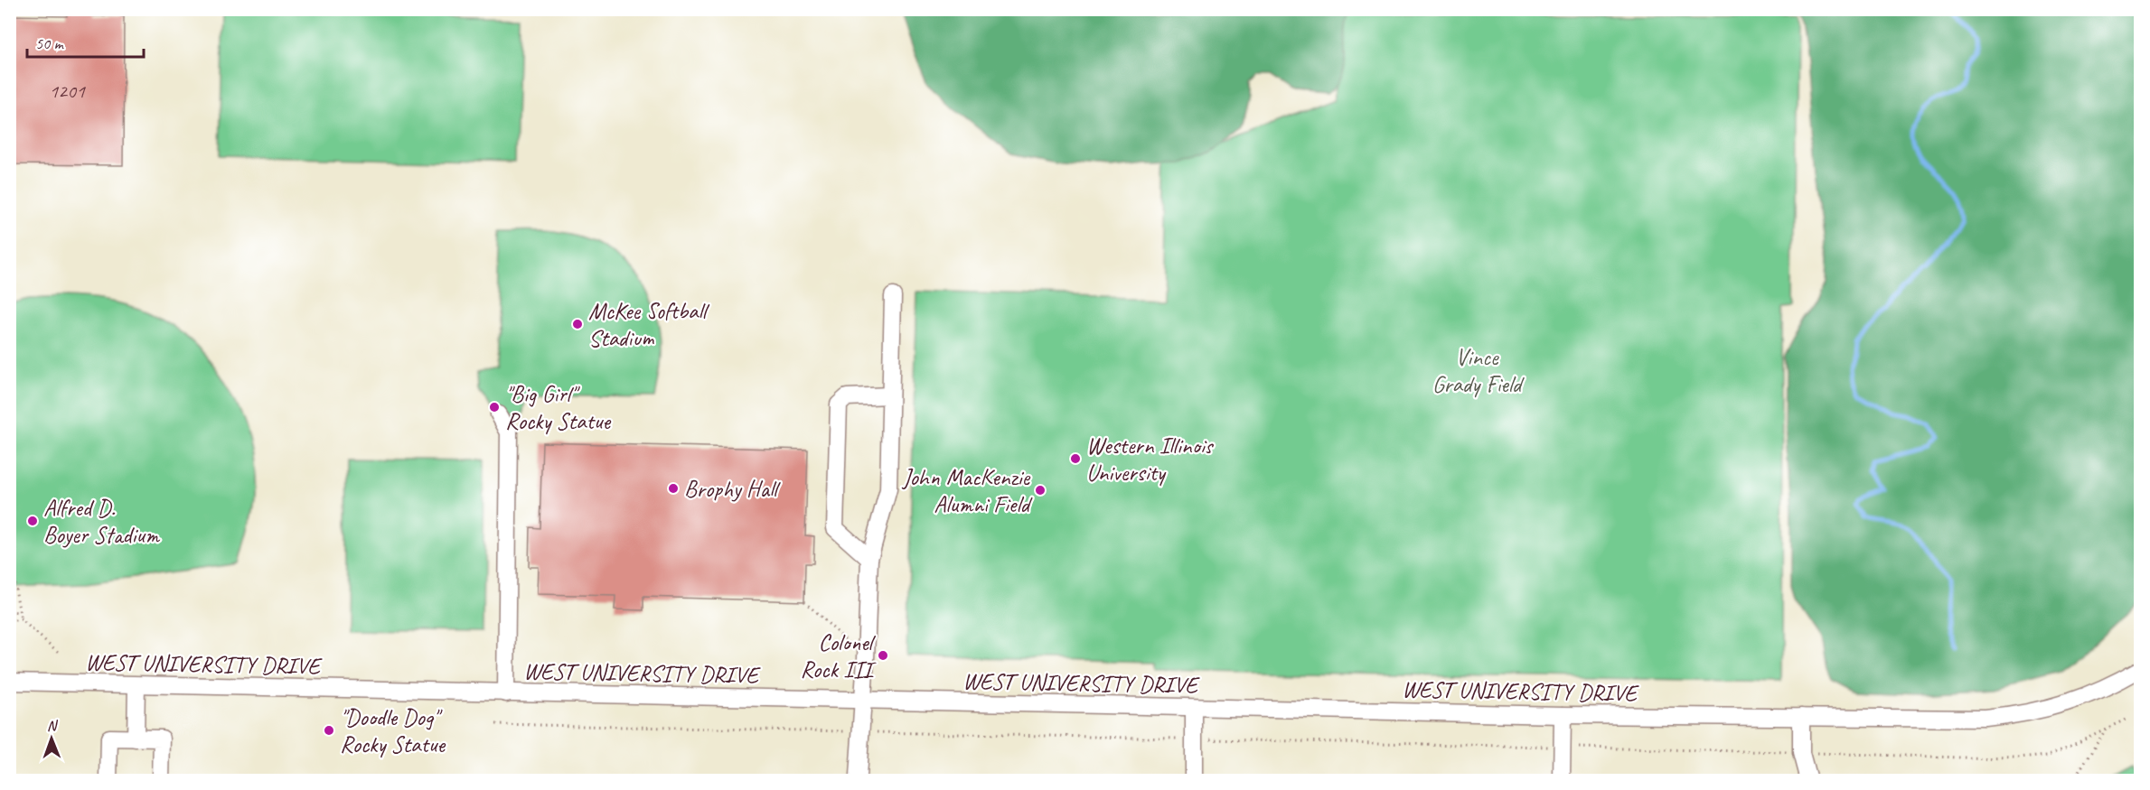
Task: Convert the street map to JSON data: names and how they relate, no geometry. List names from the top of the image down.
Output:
{
  "streets": {
    "street": ["WEST UNIVERSITY DRIVE"]
  },
  "parks": ["Vince Grady Field"],
  "places": [
    "McKee Softball Stadium",
    "\"Big Girl\" Rocky Statue",
    "Western Illinois University",
    "Brophy Hall",
    "John MacKenzie Alumni Field",
    "Alfred D. Boyer Stadium",
    "Colonel Rock III",
    "\"Doodle Dog\" Rocky Statue"
  ],
  "house_numbers": ["1201"],
  "scale_bar": "50 m",
  "north": "top"
}
